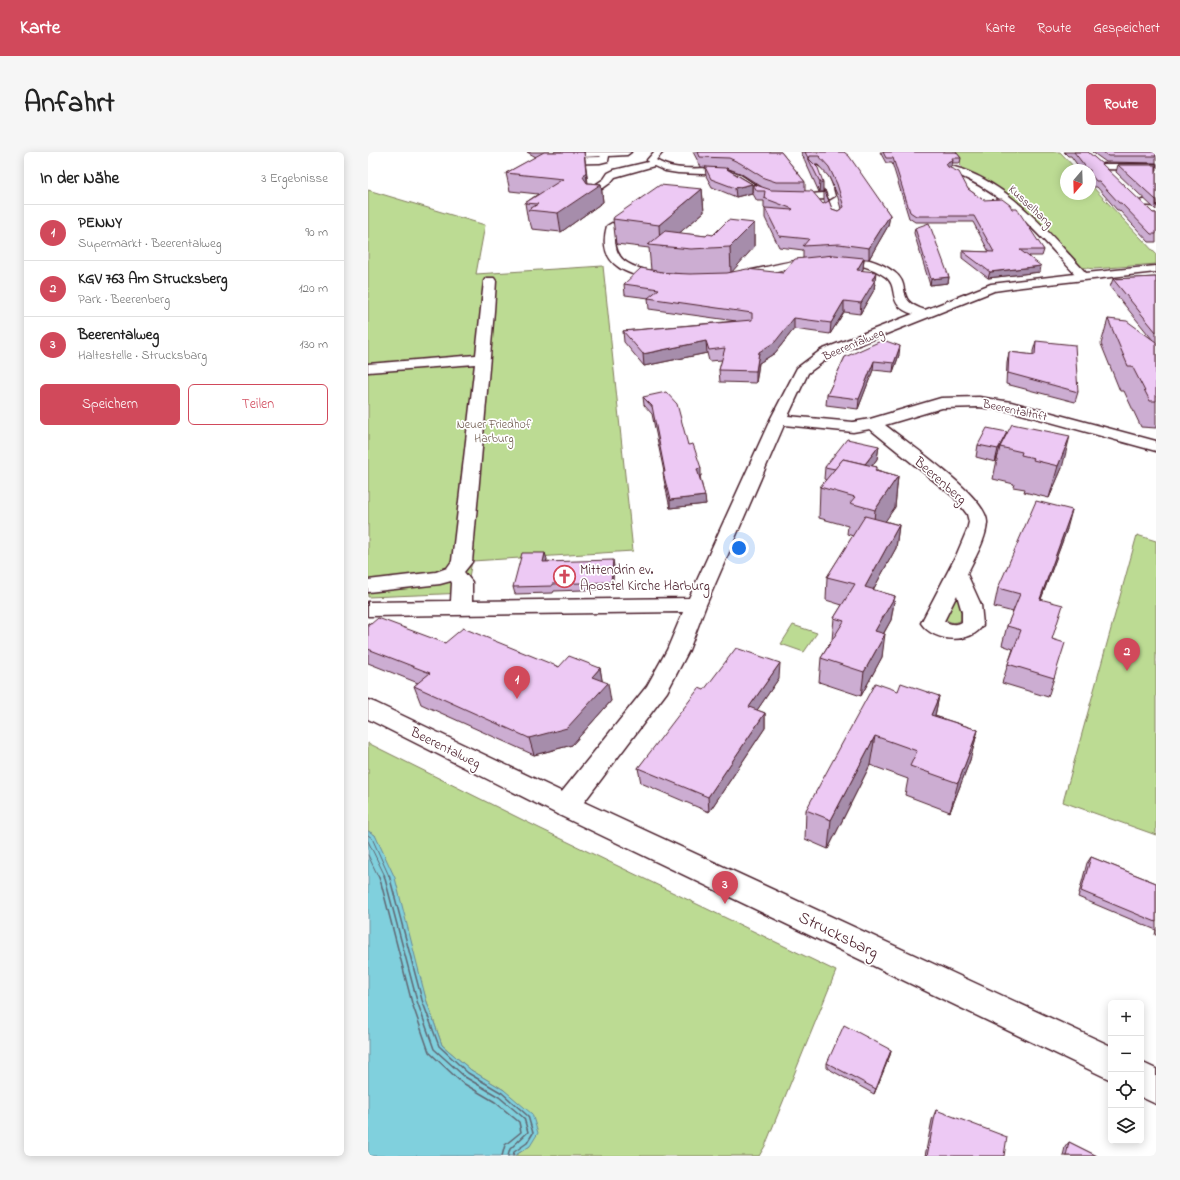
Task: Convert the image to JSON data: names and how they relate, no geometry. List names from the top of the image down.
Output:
{
  "streets": {
    "street": [
      "Kusselhang",
      "Beerentalweg",
      "Beerentaltrift",
      "Beerenberg",
      "Strucksbarg"
    ]
  },
  "crossings": [
    ["Kusselhang", "Beerentalweg"],
    ["Beerentalweg", "Beerentaltrift"],
    ["Beerentalweg", "Strucksbarg"],
    ["Beerentaltrift", "Beerenberg"]
  ],
  "parks": ["Neuer Friedhof Harburg"],
  "places": {
    "church": ["Mittendrin ev. Apostel Kirche Harburg"]
  },
  "north": "bottom",
  "page": {
    "header": "Karte",
    "nav": ["Karte", "Route", "Gespeichert"],
    "title": "Anfahrt",
    "buttons": [
      "Route",
      ["Speichern", "Teilen"]
    ],
    "heading": ["In der Nähe", "3 Ergebnisse"],
    "list": [
      {
        "mark": "1",
        "name": "PENNY",
        "note": "Supermarkt · Beerentalweg",
        "value": "90 m"
      },
      {
        "mark": "2",
        "name": "KGV 763 Am Strucksberg",
        "note": "Park · Beerenberg",
        "value": "120 m"
      },
      {
        "mark": "3",
        "name": "Beerentalweg",
        "note": "Haltestelle · Strucksbarg",
        "value": "130 m"
      }
    ],
    "pins": ["2", "1", "3"],
    "map_buttons": ["+", "−"]
  }
}
